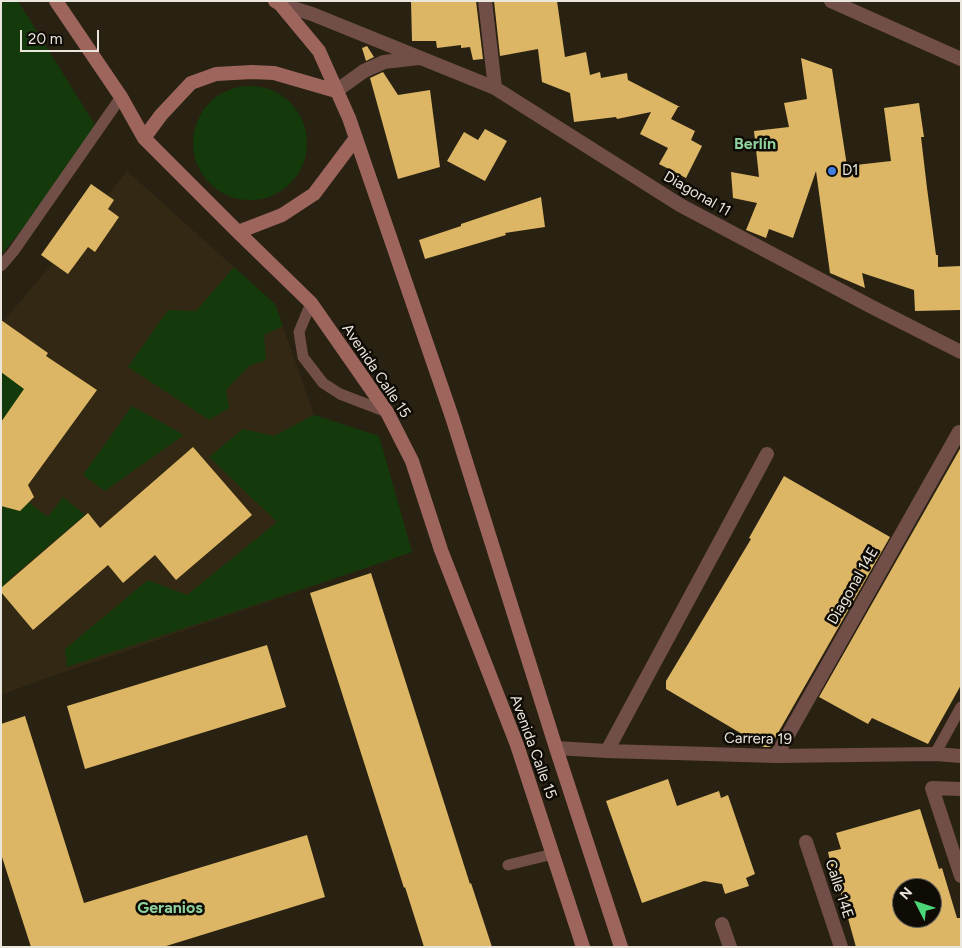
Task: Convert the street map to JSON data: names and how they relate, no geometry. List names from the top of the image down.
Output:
{
  "streets": {
    "main road": ["Avenida Calle 15"],
    "street": [
      "Diagonal 11",
      "Diagonal 14E",
      "Carrera 19",
      "Calle 14E"
    ]
  },
  "crossings": [
    ["Diagonal 11", "Avenida Calle 15"],
    ["Avenida Calle 15", "Carrera 19"],
    ["Diagonal 14E", "Carrera 19"]
  ],
  "districts": ["Berlín", "Geranios"],
  "places": ["D1"],
  "scale_bar": "20 m",
  "north": "top left"
}
